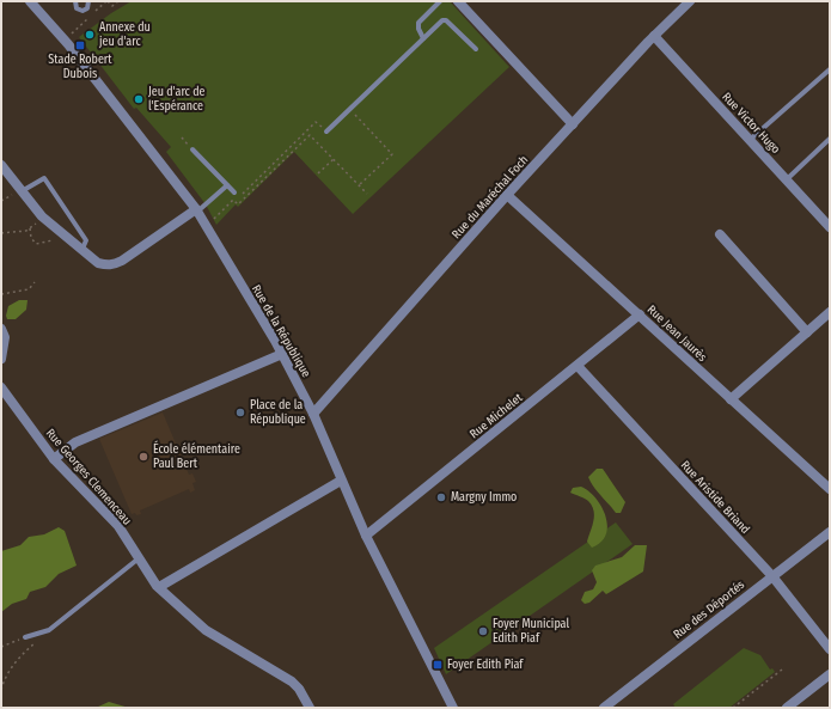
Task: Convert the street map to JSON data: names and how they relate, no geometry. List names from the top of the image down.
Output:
{
  "streets": {
    "street": [
      "Rue Victor Hugo",
      "Rue du Maréchal Foch",
      "Rue de la République",
      "Rue Jean Jaurès",
      "Rue Michelet",
      "Rue Georges Clemenceau",
      "Rue Aristide Briand",
      "Rue des Déportés"
    ]
  },
  "crossings": [
    ["Rue Victor Hugo", "Rue du Maréchal Foch"],
    ["Rue du Maréchal Foch", "Rue de la République"],
    ["Rue du Maréchal Foch", "Rue Jean Jaurès"],
    ["Rue de la République", "Rue Michelet"],
    ["Rue Jean Jaurès", "Rue Michelet"],
    ["Rue Michelet", "Rue Aristide Briand"],
    ["Rue Aristide Briand", "Rue des Déportés"]
  ],
  "places": {
    "other": [
      "Annexe du jeu d'arc",
      "Jeu d'arc de l'Espérance",
      "Place de la République",
      "École élémentaire Paul Bert",
      "Margny Immo",
      "Foyer Municipal Edith Piaf"
    ],
    "transit": ["Stade Robert Dubois", "Foyer Edith Piaf"]
  }
}
